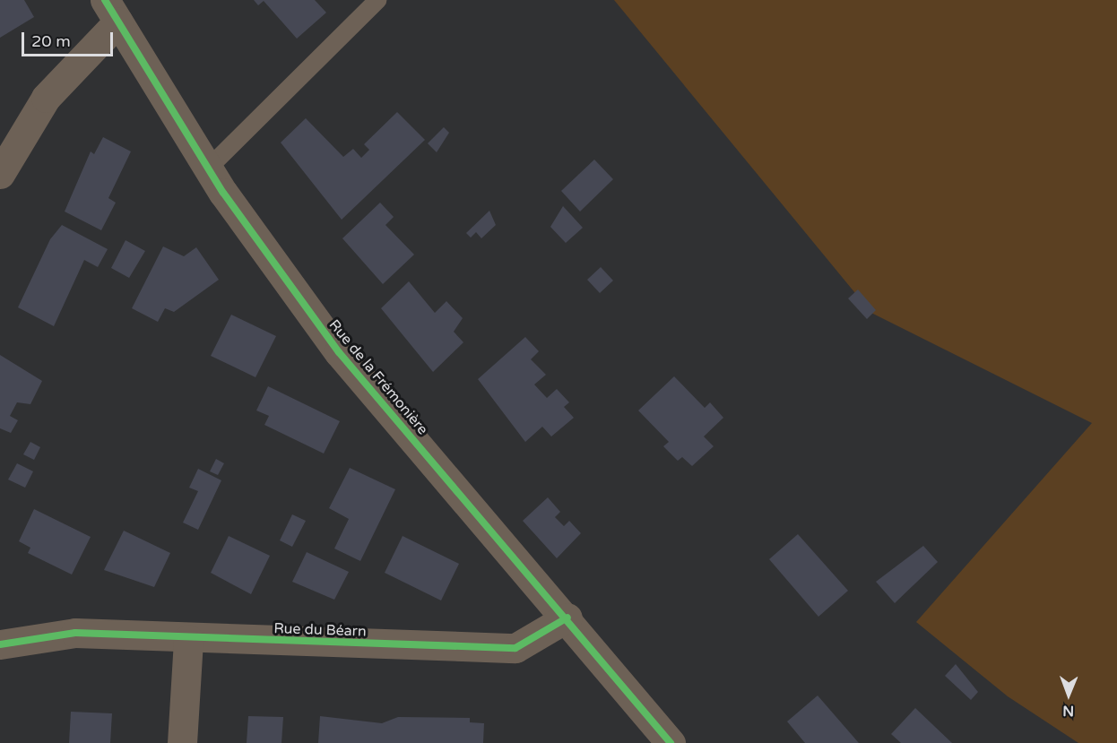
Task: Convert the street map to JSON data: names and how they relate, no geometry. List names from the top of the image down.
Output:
{
  "streets": {
    "street": ["Rue de la Frémonière", "Rue du Béarn"]
  },
  "crossings": [
    ["Rue de la Frémonière", "Rue du Béarn"]
  ],
  "scale_bar": "20 m",
  "north": "bottom"
}
